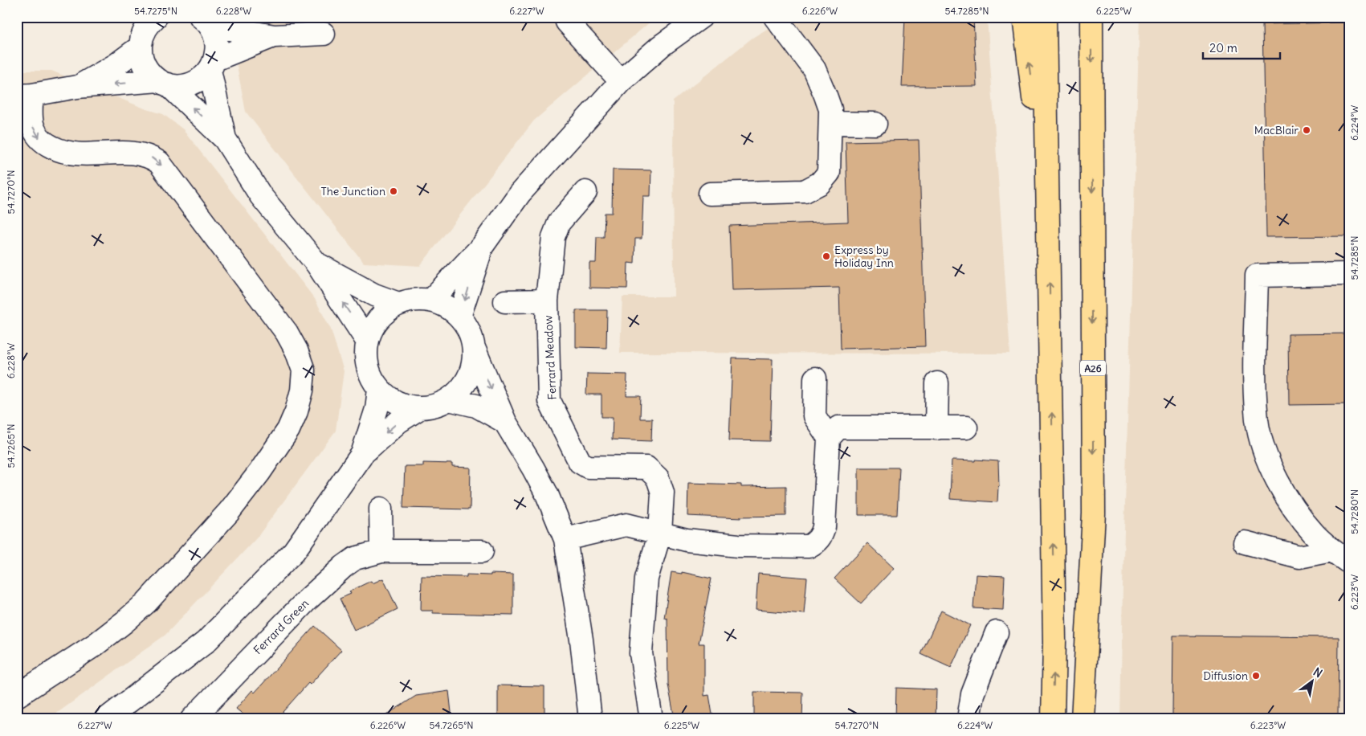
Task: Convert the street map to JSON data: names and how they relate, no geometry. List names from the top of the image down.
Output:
{
  "streets": {
    "highway": ["A26"],
    "street": ["Ferrard Meadow", "Ferrard Green"]
  },
  "places": [
    "MacBlair",
    "The Junction",
    "Express by Holiday Inn",
    "Diffusion"
  ],
  "scale_bar": "20 m",
  "north": "top right",
  "coordinates": [
    "54.7275°N",
    "6.228°W",
    "6.227°W",
    "6.226°W",
    "54.7285°N",
    "6.225°W",
    "6.224°W",
    "54.7270°N",
    "54.7265°N",
    "54.7280°N",
    "6.223°W"
  ]
}
